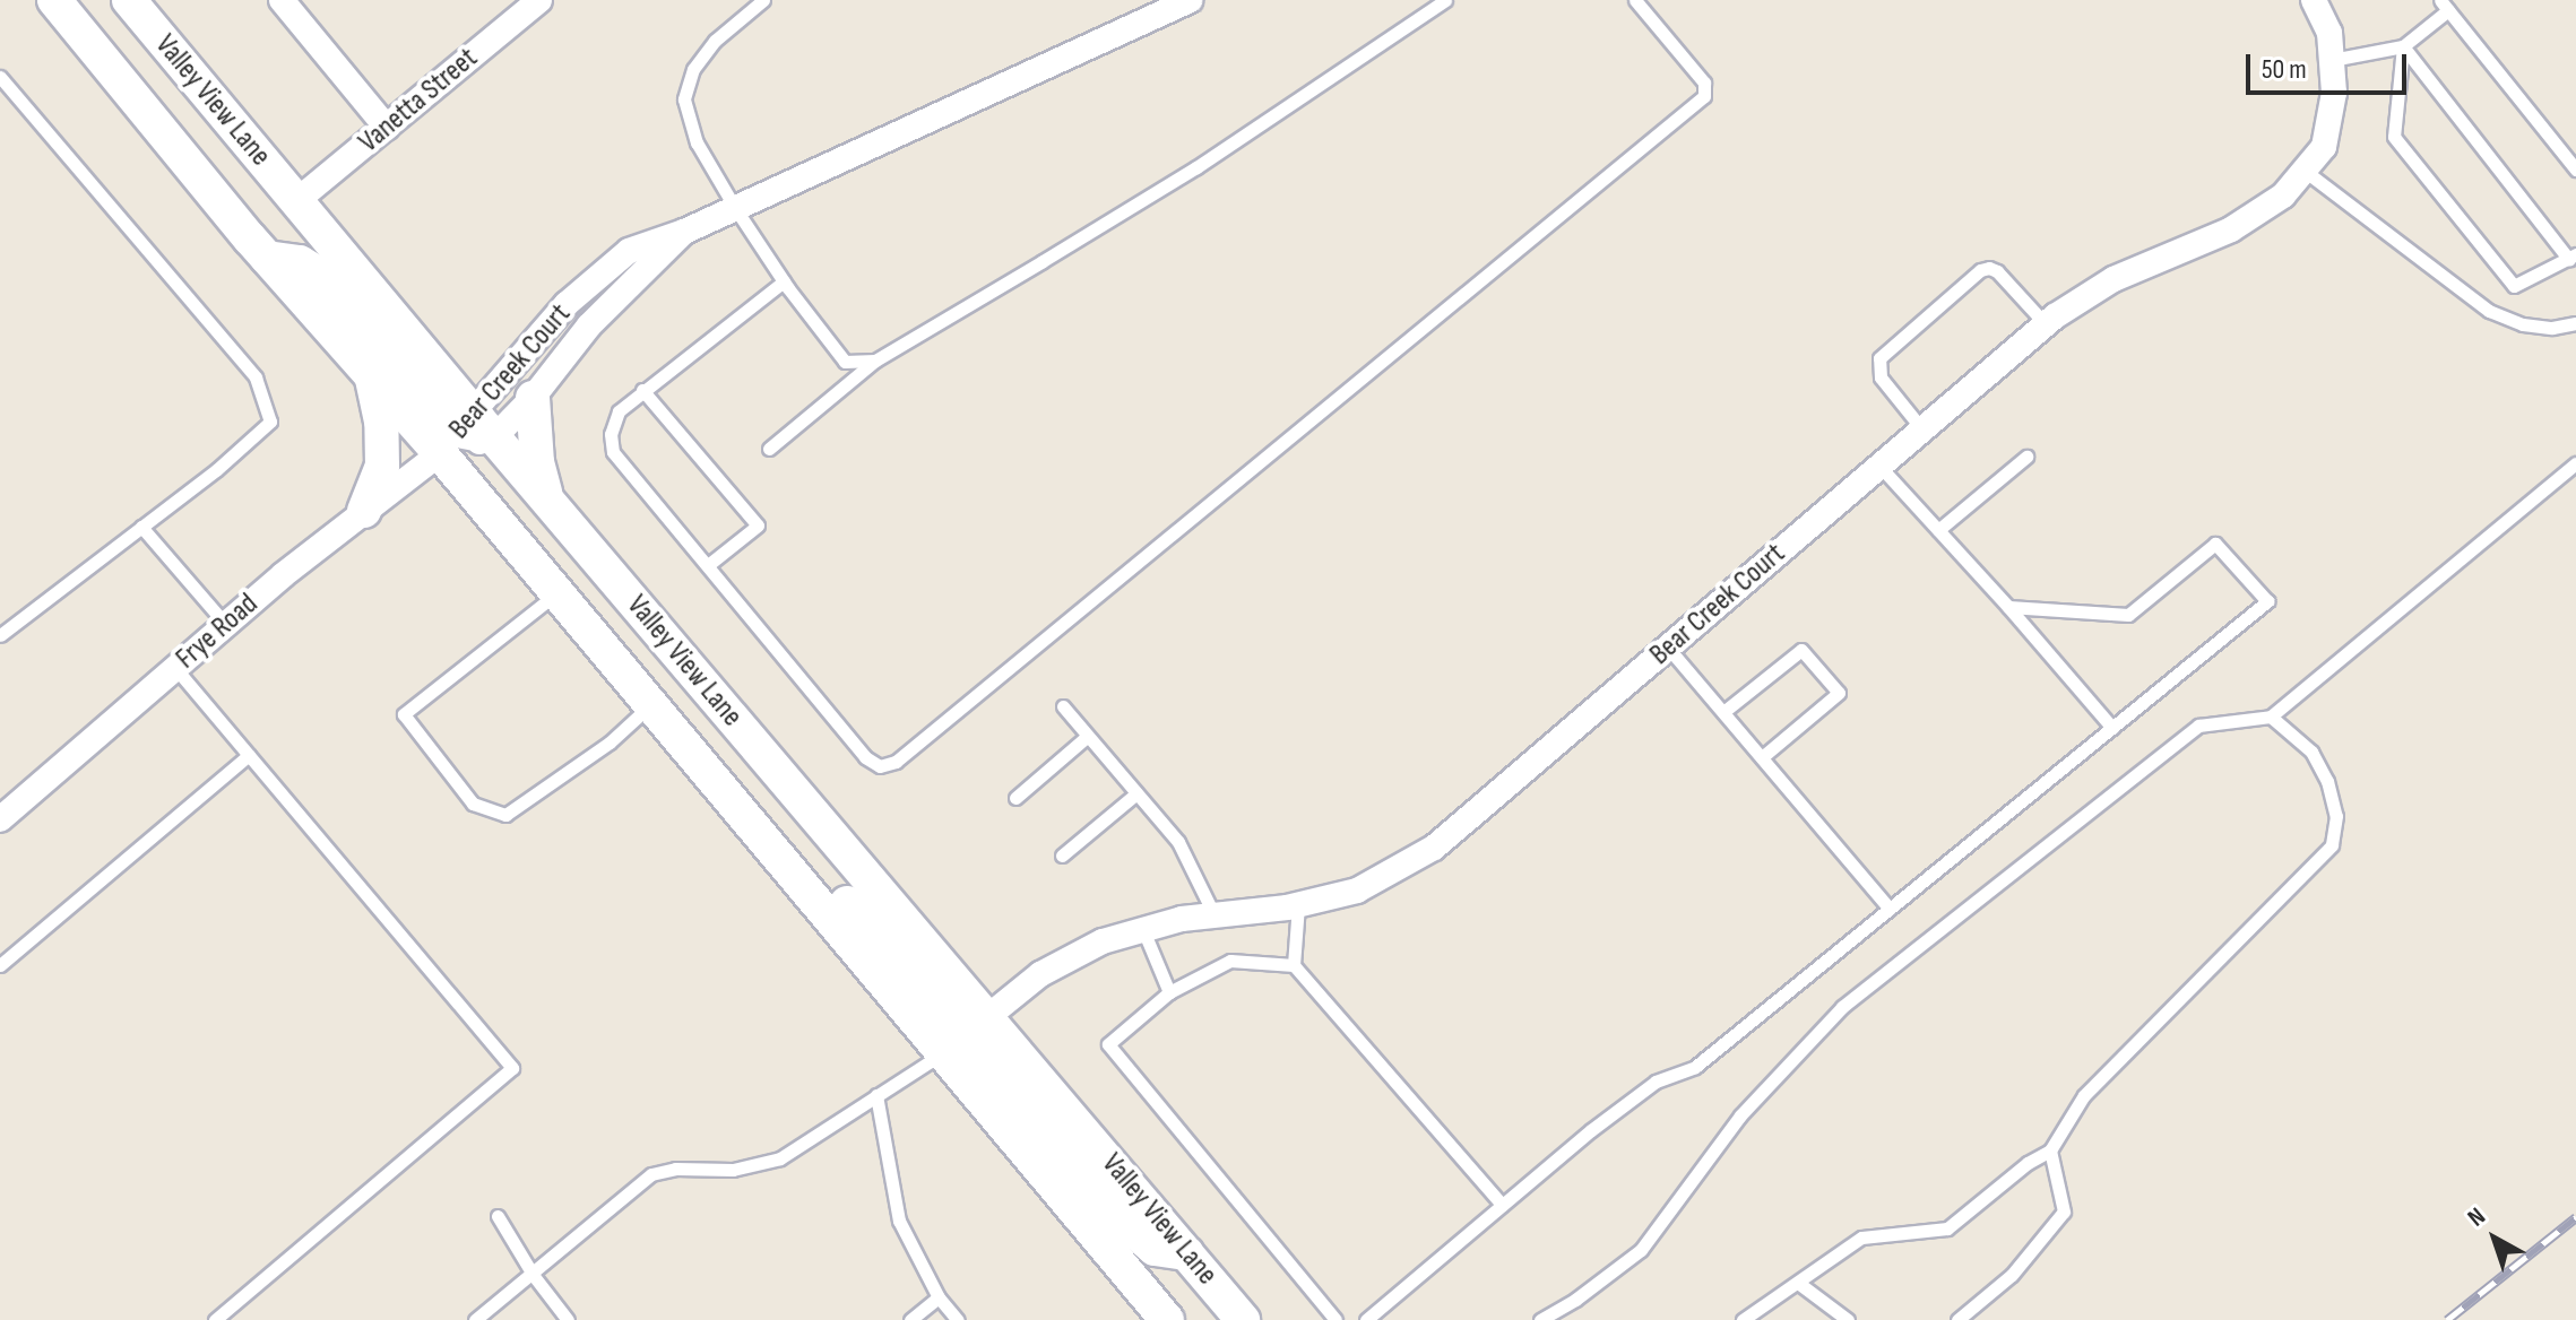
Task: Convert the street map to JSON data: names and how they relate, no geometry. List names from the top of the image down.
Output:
{
  "streets": {
    "main road": ["Valley View Lane"],
    "street": ["Vanetta Street", "Bear Creek Court", "Frye Road"]
  },
  "crossings": [
    ["Valley View Lane", "Vanetta Street"],
    ["Valley View Lane", "Bear Creek Court"],
    ["Valley View Lane", "Frye Road"],
    ["Bear Creek Court", "Frye Road"]
  ],
  "scale_bar": "50 m",
  "north": "top left"
}
